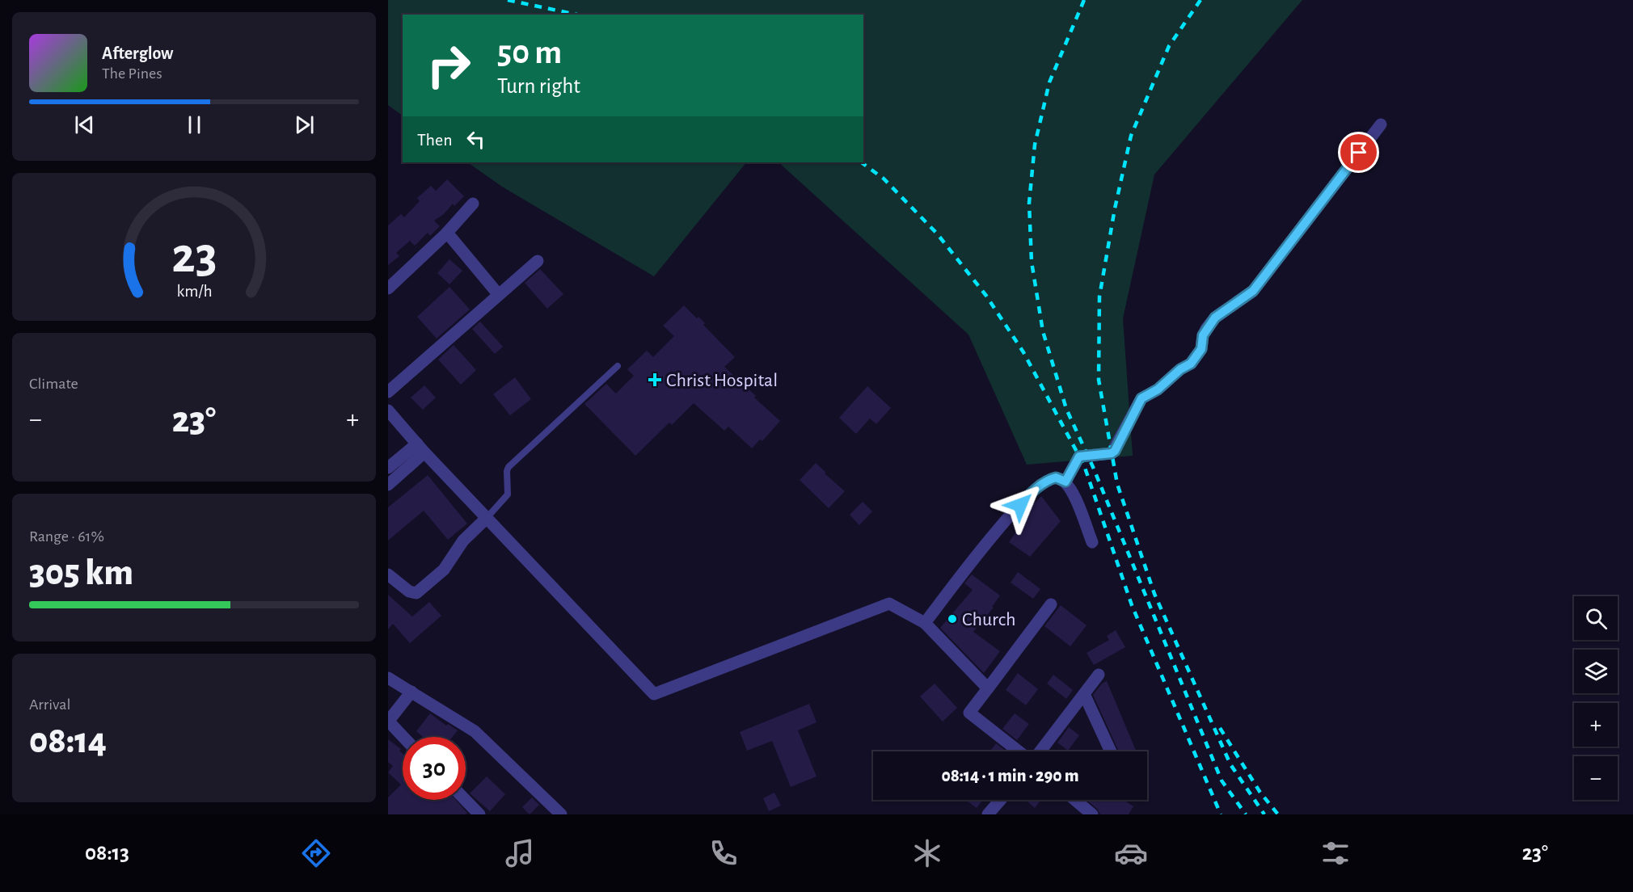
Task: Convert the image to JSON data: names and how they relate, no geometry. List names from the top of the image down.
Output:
{
  "places": {
    "health": ["Christ Hospital"],
    "other": ["Church"]
  },
  "page": {
    "turn": ["50 m", "Turn right"],
    "song": ["Afterglow", "The Pines"],
    "then": "Then",
    "tile": [
      "Climate",
      ["Range · 61%", "305 km"],
      ["Arrival", "08:14"]
    ],
    "heat": ["−", "23°", "+"],
    "map_buttons": ["+", "−"],
    "limit": "30",
    "trip": "08:14 · 1 min · 290 m",
    "tabs": ["08:13", "23°"],
    "gauge": ["23", "km/h"]
  }
}
